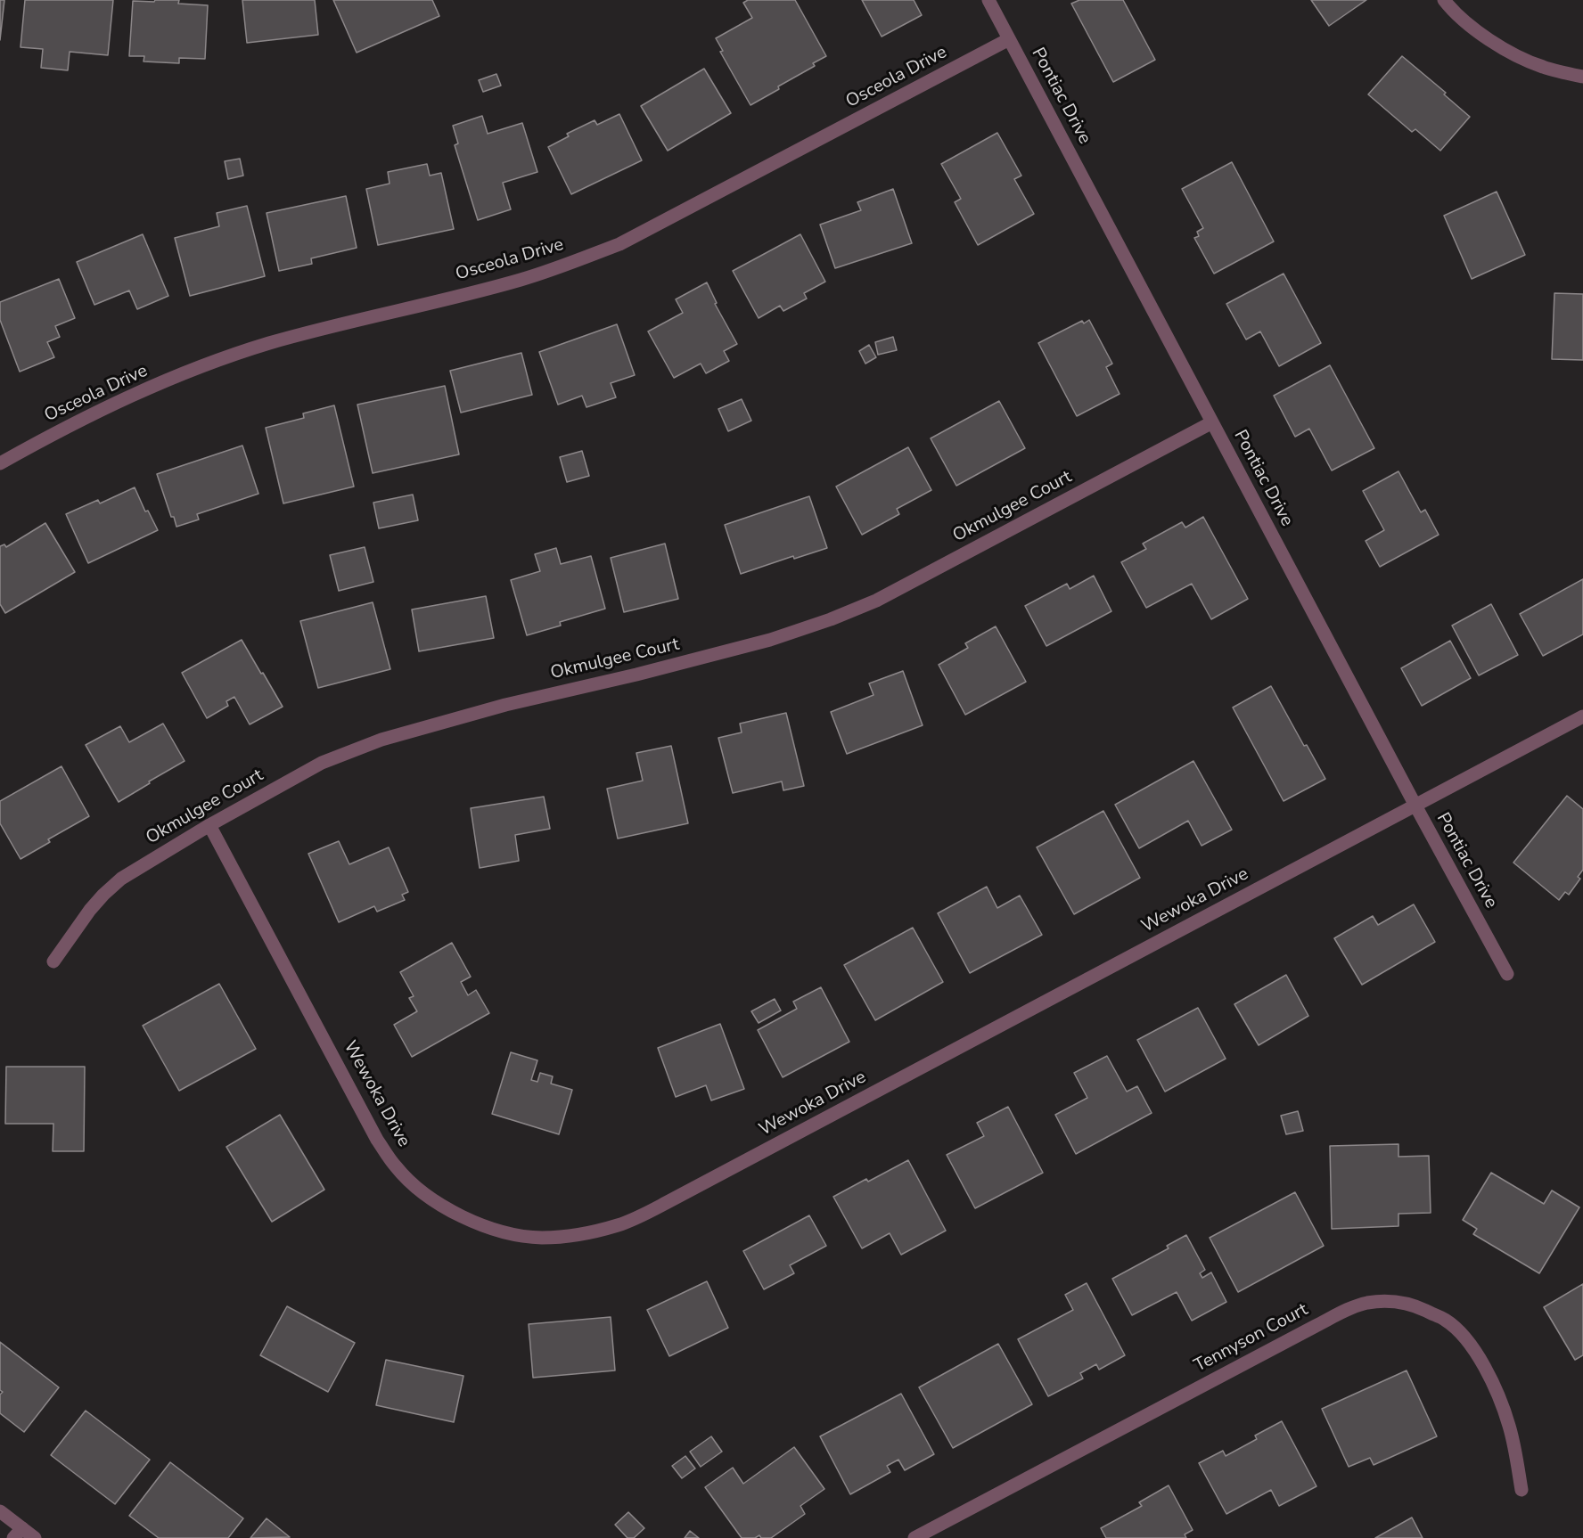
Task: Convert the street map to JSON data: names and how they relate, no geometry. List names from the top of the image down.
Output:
{
  "streets": {
    "street": [
      "Osceola Drive",
      "Pontiac Drive",
      "Okmulgee Court",
      "Wewoka Drive",
      "Tennyson Court"
    ]
  },
  "crossings": [
    ["Osceola Drive", "Pontiac Drive"],
    ["Pontiac Drive", "Okmulgee Court"],
    ["Pontiac Drive", "Wewoka Drive"],
    ["Okmulgee Court", "Wewoka Drive"]
  ]
}
